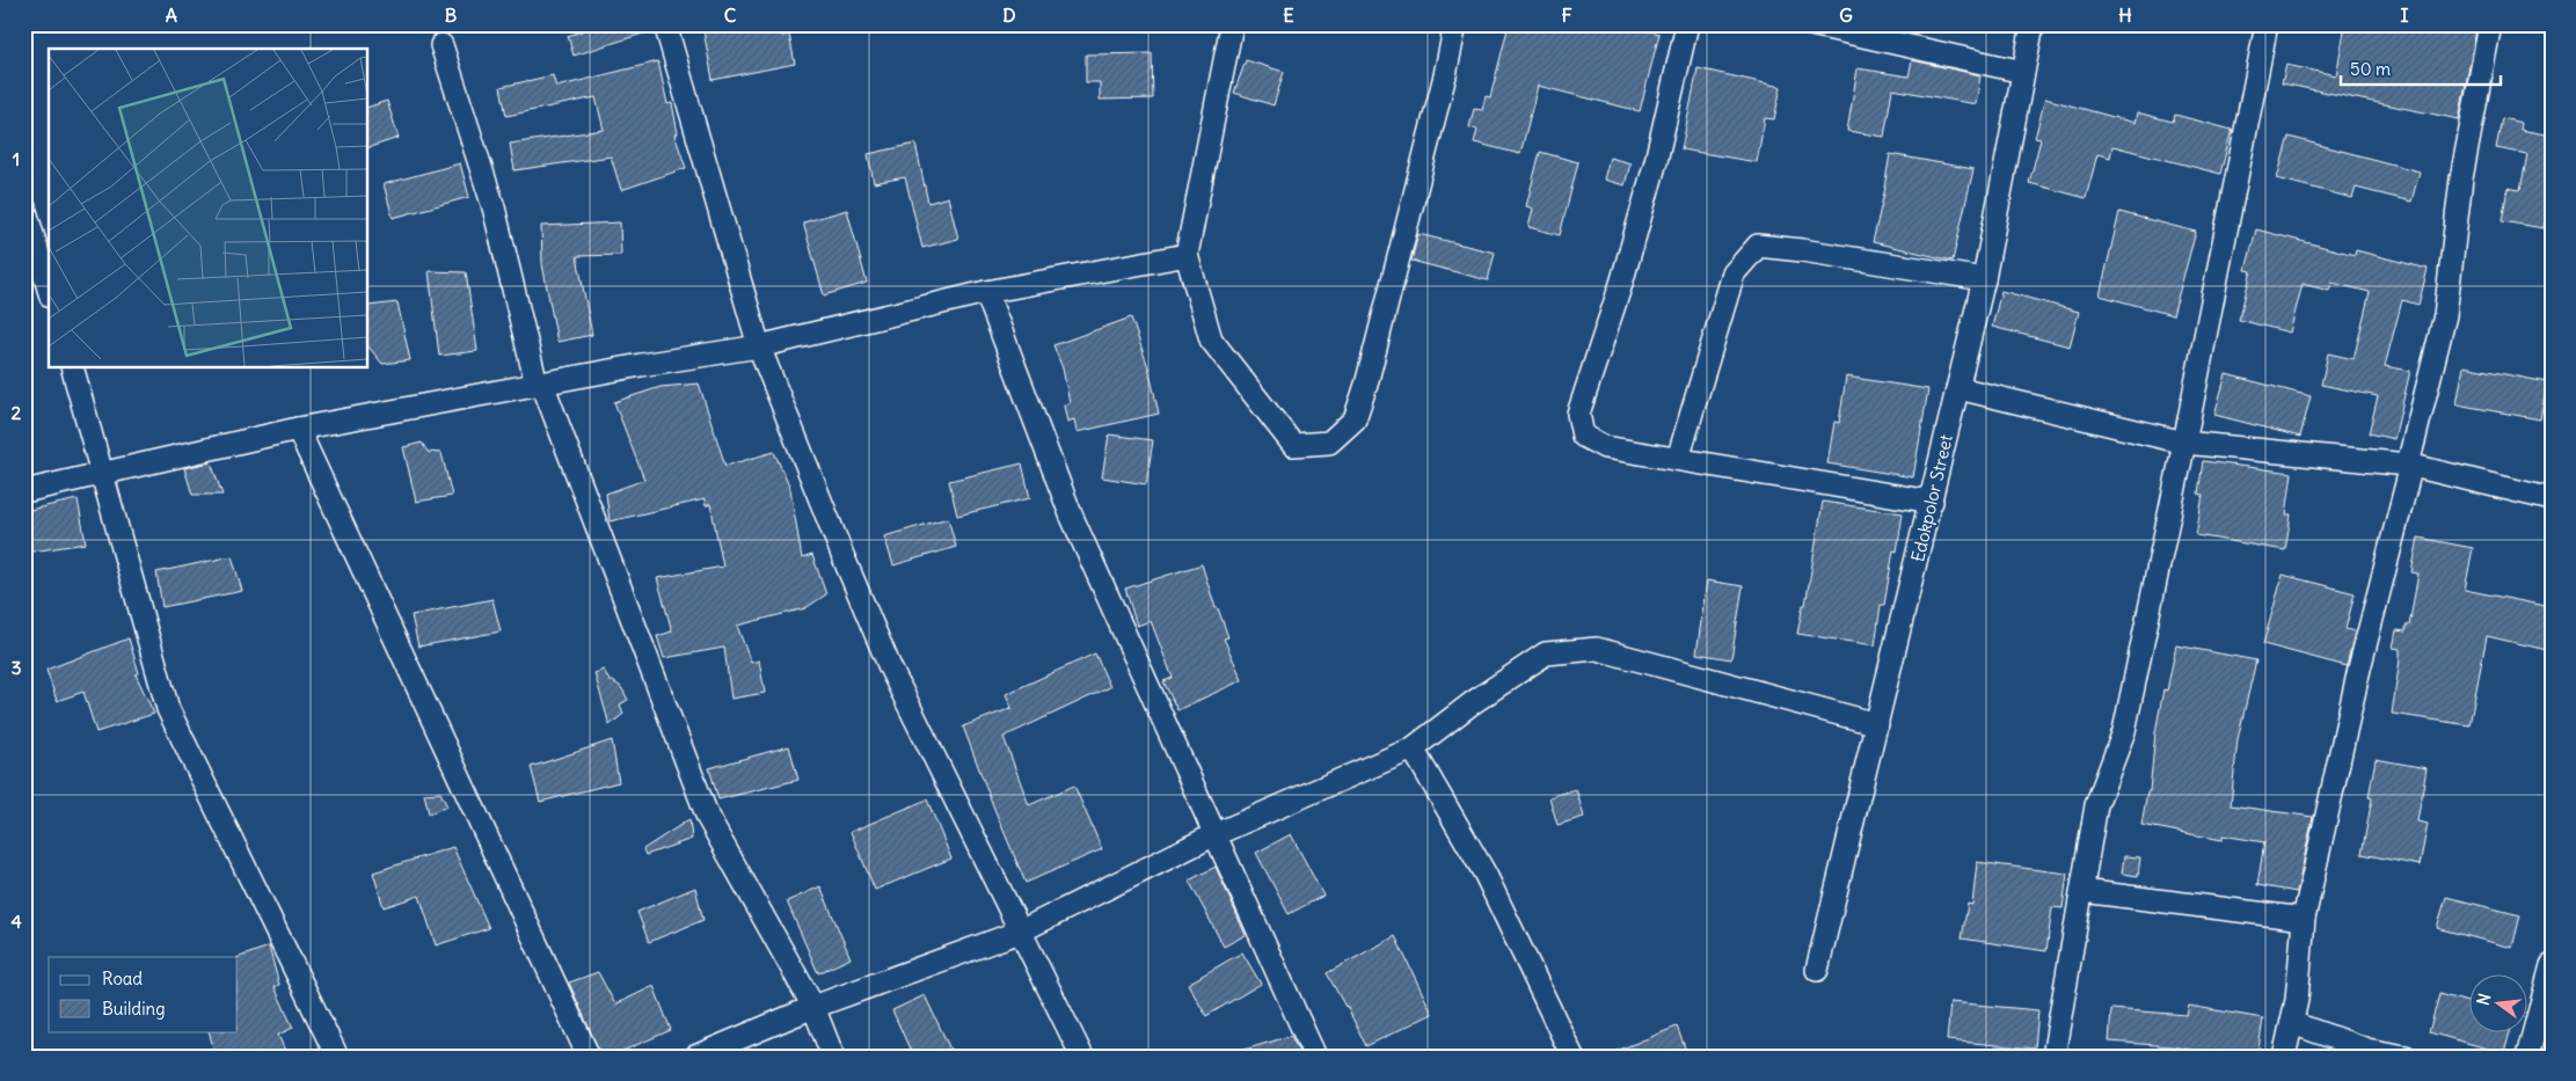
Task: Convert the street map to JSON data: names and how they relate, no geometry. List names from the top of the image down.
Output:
{
  "streets": {
    "street": ["Edokpolor Street"]
  },
  "legend": ["Road", "Building"],
  "scale_bar": "50 m",
  "north": "left",
  "grid": {
    "columns": [
      "A",
      "B",
      "C",
      "D",
      "E",
      "F",
      "G",
      "H",
      "I"
    ],
    "rows": [
      "1",
      "2",
      "3",
      "4"
    ]
  }
}
